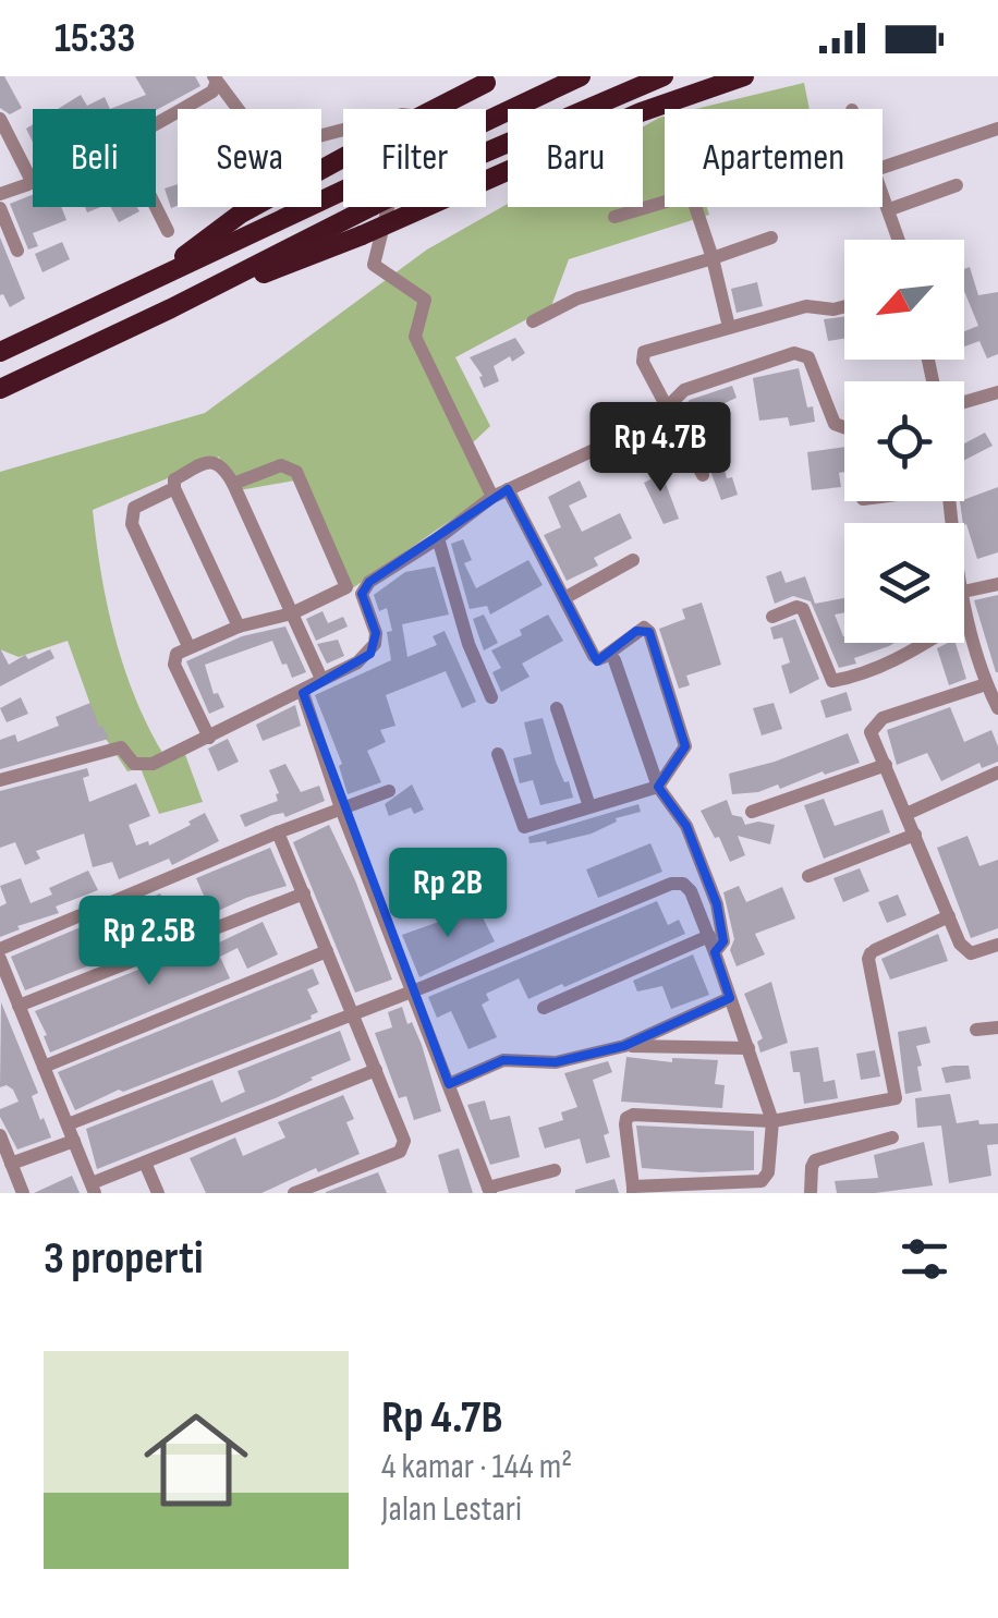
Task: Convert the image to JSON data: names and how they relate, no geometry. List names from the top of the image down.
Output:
{
  "north": "bottom left",
  "page": {
    "status": "15:33",
    "chip": [
      "Beli",
      "Sewa",
      "Filter",
      "Baru",
      "Apartemen"
    ],
    "price": ["Rp 4.7B", "Rp 2B", "Rp 2.5B"],
    "heading": "3 properti",
    "list": [
      {
        "name": "Rp 4.7B",
        "note": "4 kamar · 144 m² · Jalan Lestari"
      }
    ]
  }
}
